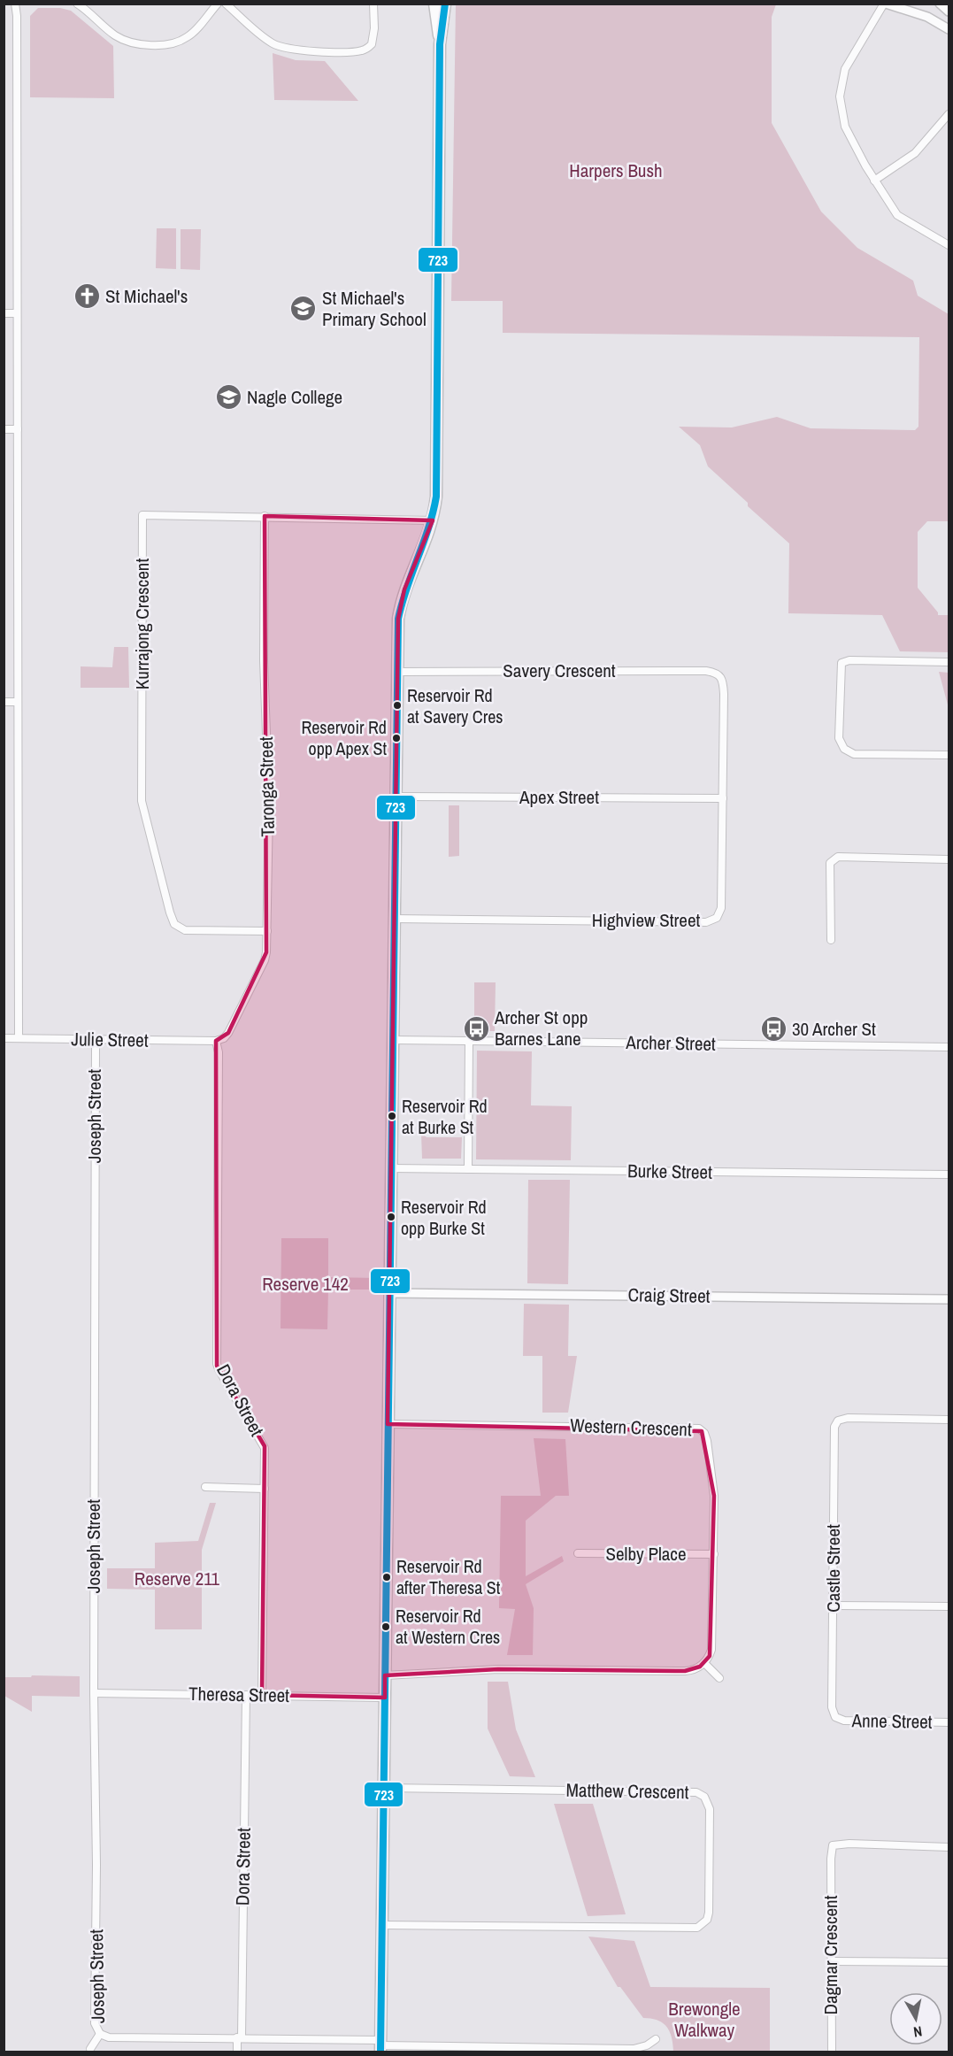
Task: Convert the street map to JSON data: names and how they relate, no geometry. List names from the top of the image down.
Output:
{
  "streets": {
    "street": [
      "Kurrajong Crescent",
      "Savery Crescent",
      "Taronga Street",
      "Apex Street",
      "Highview Street",
      "Julie Street",
      "Archer Street",
      "Joseph Street",
      "Burke Street",
      "Craig Street",
      "Dora Street",
      "Western Crescent",
      "Selby Place",
      "Castle Street",
      "Theresa Street",
      "Anne Street",
      "Matthew Crescent",
      "Dagmar Crescent"
    ]
  },
  "crossings": [
    ["Kurrajong Crescent", "Taronga Street"],
    ["Savery Crescent", "Highview Street"],
    ["Taronga Street", "Julie Street"],
    ["Taronga Street", "Dora Street"],
    ["Apex Street", "Highview Street"],
    ["Julie Street", "Joseph Street"],
    ["Julie Street", "Dora Street"],
    ["Joseph Street", "Theresa Street"],
    ["Dora Street", "Theresa Street"],
    ["Western Crescent", "Selby Place"],
    ["Castle Street", "Anne Street"]
  ],
  "parks": [
    "Harpers Bush",
    "Reserve 142",
    "Reserve 211",
    "Brewongle Walkway"
  ],
  "places": {
    "church": ["St Michael's"],
    "school or university": ["St Michael's Primary School", "Nagle College"],
    "other": [
      "Reservoir Rd at Savery Cres",
      "Reservoir Rd opp Apex St",
      "Reservoir Rd at Burke St",
      "Reservoir Rd opp Burke St",
      "Reservoir Rd after Theresa St",
      "Reservoir Rd at Western Cres"
    ],
    "bus stop": ["Archer St opp Barnes Lane", "30 Archer St"]
  },
  "lines": ["transit line 723"],
  "north": "bottom"
}
